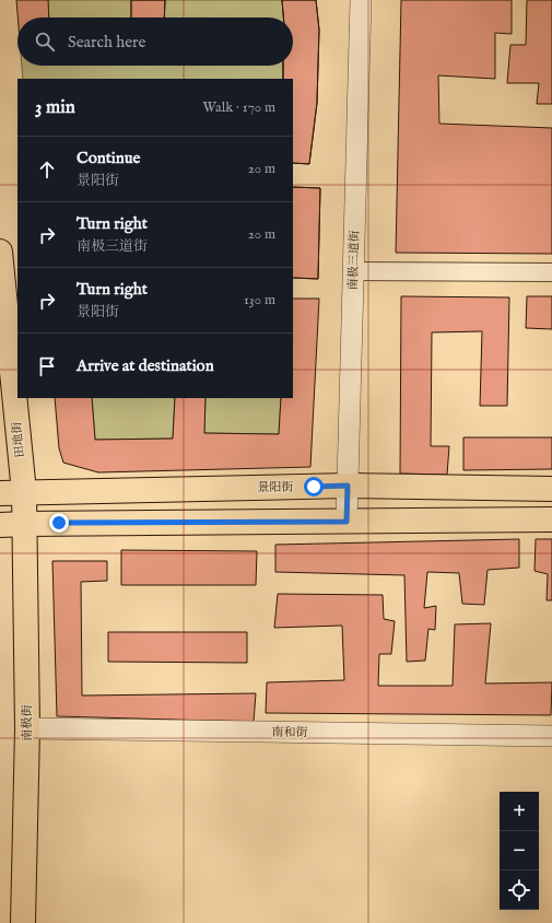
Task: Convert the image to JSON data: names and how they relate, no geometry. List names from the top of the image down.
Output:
{
  "streets": {
    "main road": ["田地街", "景阳街", "南极街"],
    "street": ["南极三道街", "南和街"]
  },
  "crossings": [
    ["南极三道街", "景阳街"],
    ["田地街", "景阳街"],
    ["田地街", "南极街"],
    ["南极街", "南和街"]
  ],
  "page": {
    "search": "Search here",
    "heading": ["3 min", "Walk · 170 m"],
    "list": [
      ["Continue", "景阳街", "20 m"],
      ["Turn right", "南极三道街", "20 m"],
      ["Turn right", "景阳街", "130 m"],
      "Arrive at destination"
    ],
    "map_buttons": ["+", "−"]
  }
}
